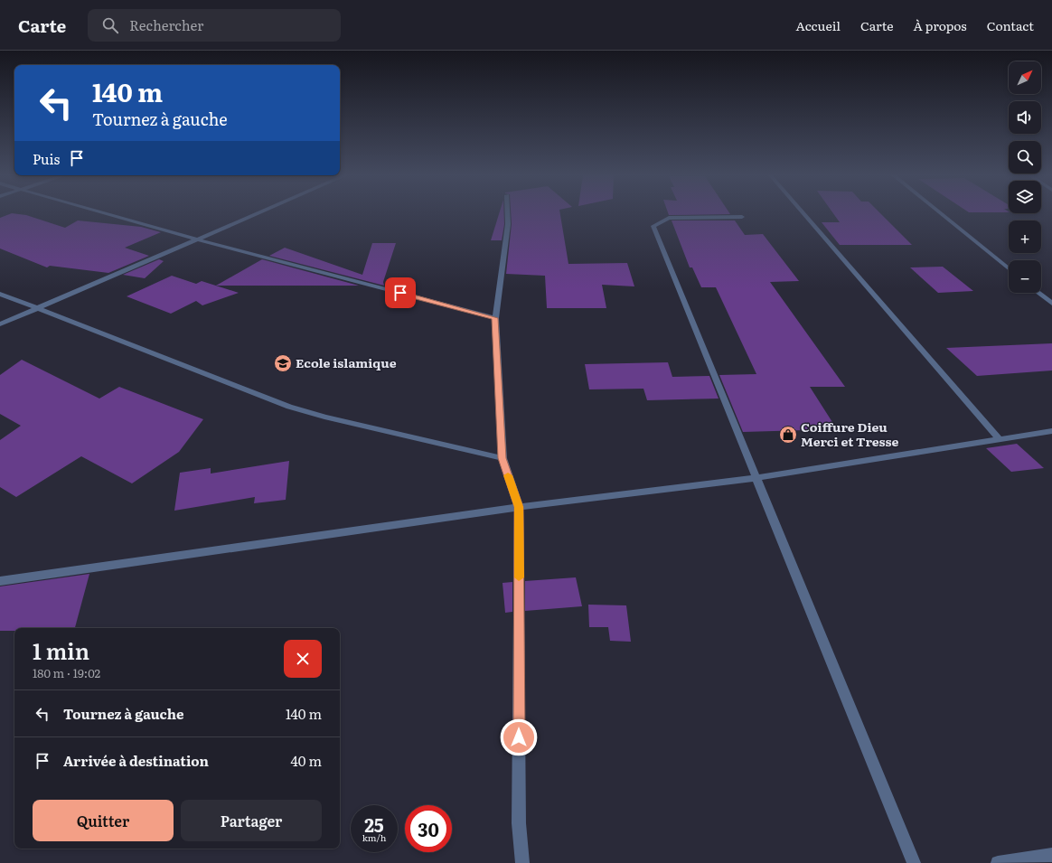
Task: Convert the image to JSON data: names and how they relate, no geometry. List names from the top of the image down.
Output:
{
  "places": {
    "school or university": ["Ecole islamique"],
    "shop": ["Coiffure Dieu Merci et Tresse"]
  },
  "north": "top right",
  "page": {
    "header": "Carte",
    "search": "Rechercher",
    "nav": [
      "Accueil",
      "Carte",
      "À propos",
      "Contact"
    ],
    "map_buttons": ["+", "−"],
    "turn": ["140 m", "Tournez à gauche"],
    "then": "Puis",
    "heading": ["1 min", "180 m · 19:02"],
    "list": [
      {
        "name": "Tournez à gauche",
        "value": "140 m"
      },
      {
        "name": "Arrivée à destination",
        "value": "40 m"
      }
    ],
    "buttons": ["Quitter", "Partager"],
    "speed": "25 km/h",
    "limit": "30"
  }
}
